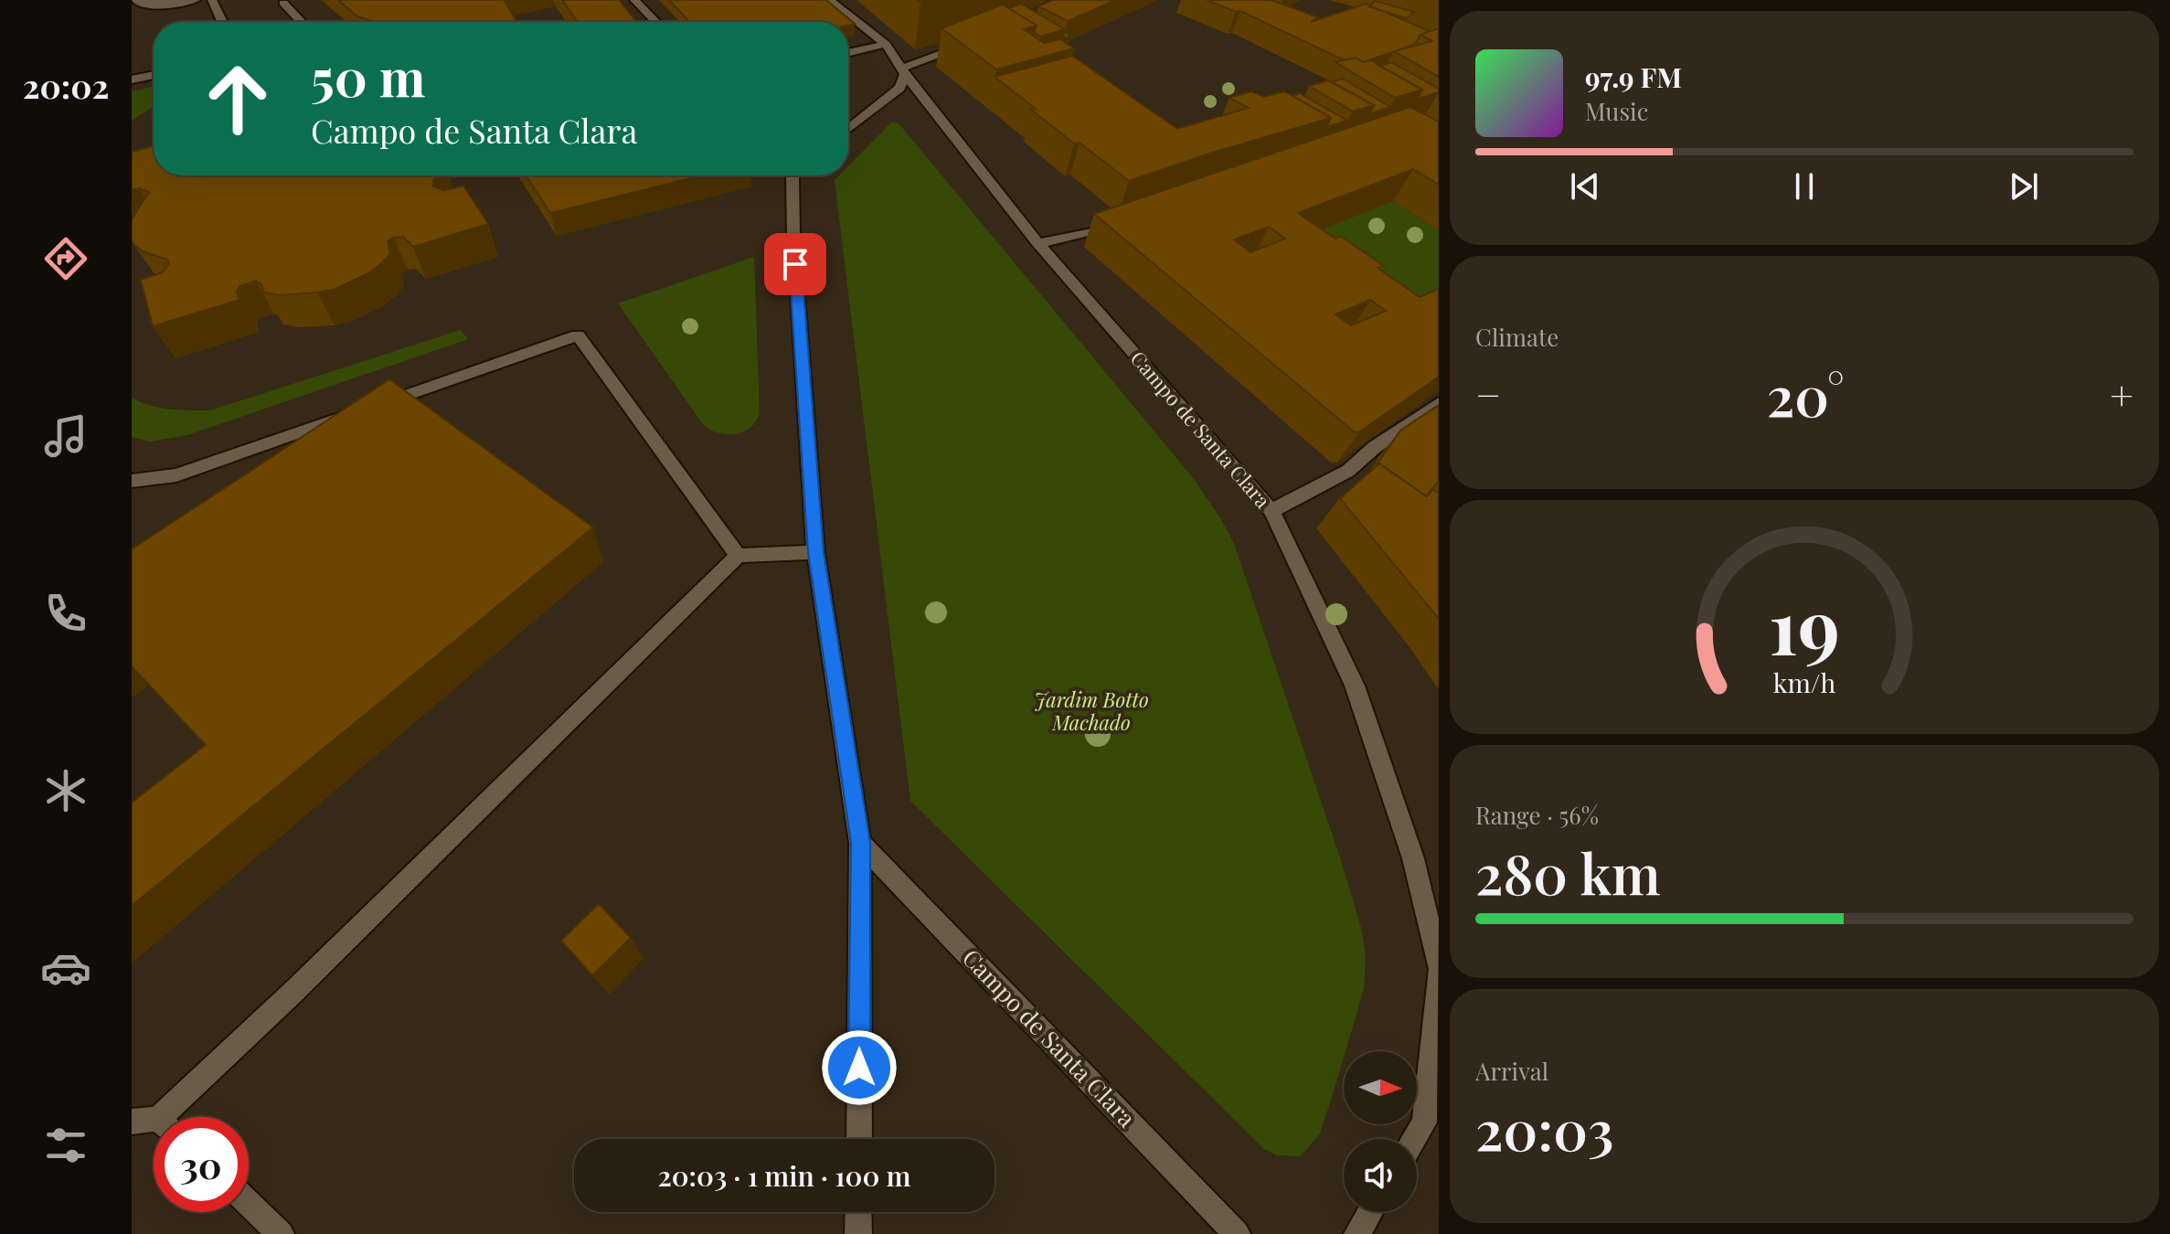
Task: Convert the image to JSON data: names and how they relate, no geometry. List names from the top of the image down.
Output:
{
  "streets": {
    "street": ["Campo de Santa Clara"]
  },
  "parks": ["Jardim Botto Machado"],
  "north": "right",
  "page": {
    "tabs": "20:02",
    "turn": ["50 m", "Campo de Santa Clara"],
    "song": ["97.9 FM", "Music"],
    "tile": [
      "Climate",
      ["Range · 56%", "280 km"],
      ["Arrival", "20:03"]
    ],
    "heat": ["−", "20°", "+"],
    "limit": "30",
    "trip": "20:03 · 1 min · 100 m",
    "gauge": ["19", "km/h"]
  }
}
